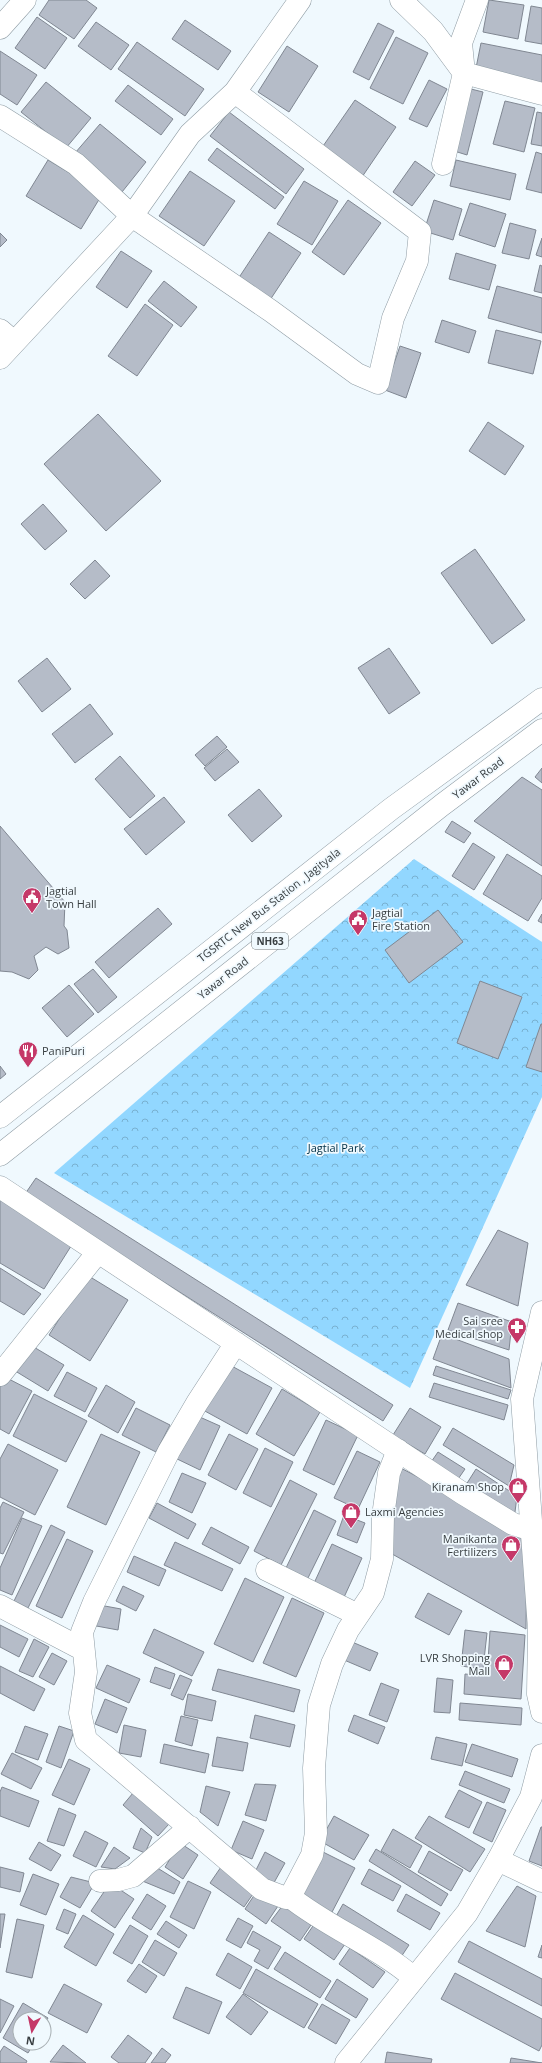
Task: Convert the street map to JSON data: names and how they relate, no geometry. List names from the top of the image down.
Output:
{
  "streets": {
    "main road": ["Yawar Road", "TGSRTC New Bus Station , Jagityala", "NH63"]
  },
  "parks": ["Jagtial Park"],
  "places": {
    "public building": ["Jagtial Town Hall", "Jagtial Fire Station"],
    "restaurant": ["PaniPuri"],
    "pharmacy": ["Sai sree Medical shop"],
    "shop": [
      "Kiranam Shop",
      "Laxmi Agencies",
      "Manikanta Fertilizers",
      "LVR Shopping Mall"
    ]
  },
  "north": "bottom"
}
